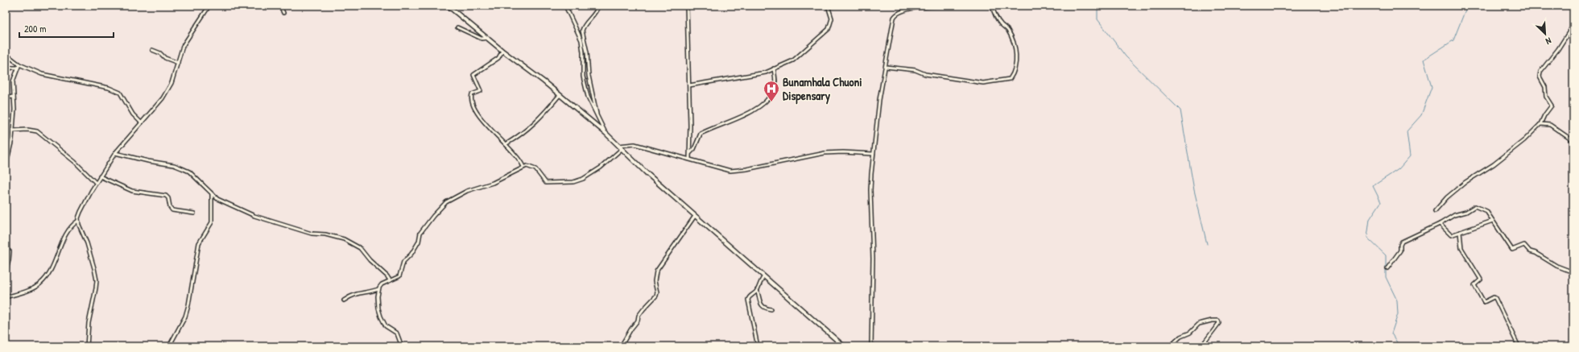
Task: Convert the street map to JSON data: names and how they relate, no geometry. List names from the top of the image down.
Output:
{
  "places": {
    "hospital": ["Bunamhala Chuoni Dispensary"]
  },
  "scale_bar": "200 m",
  "north": "bottom right"
}
